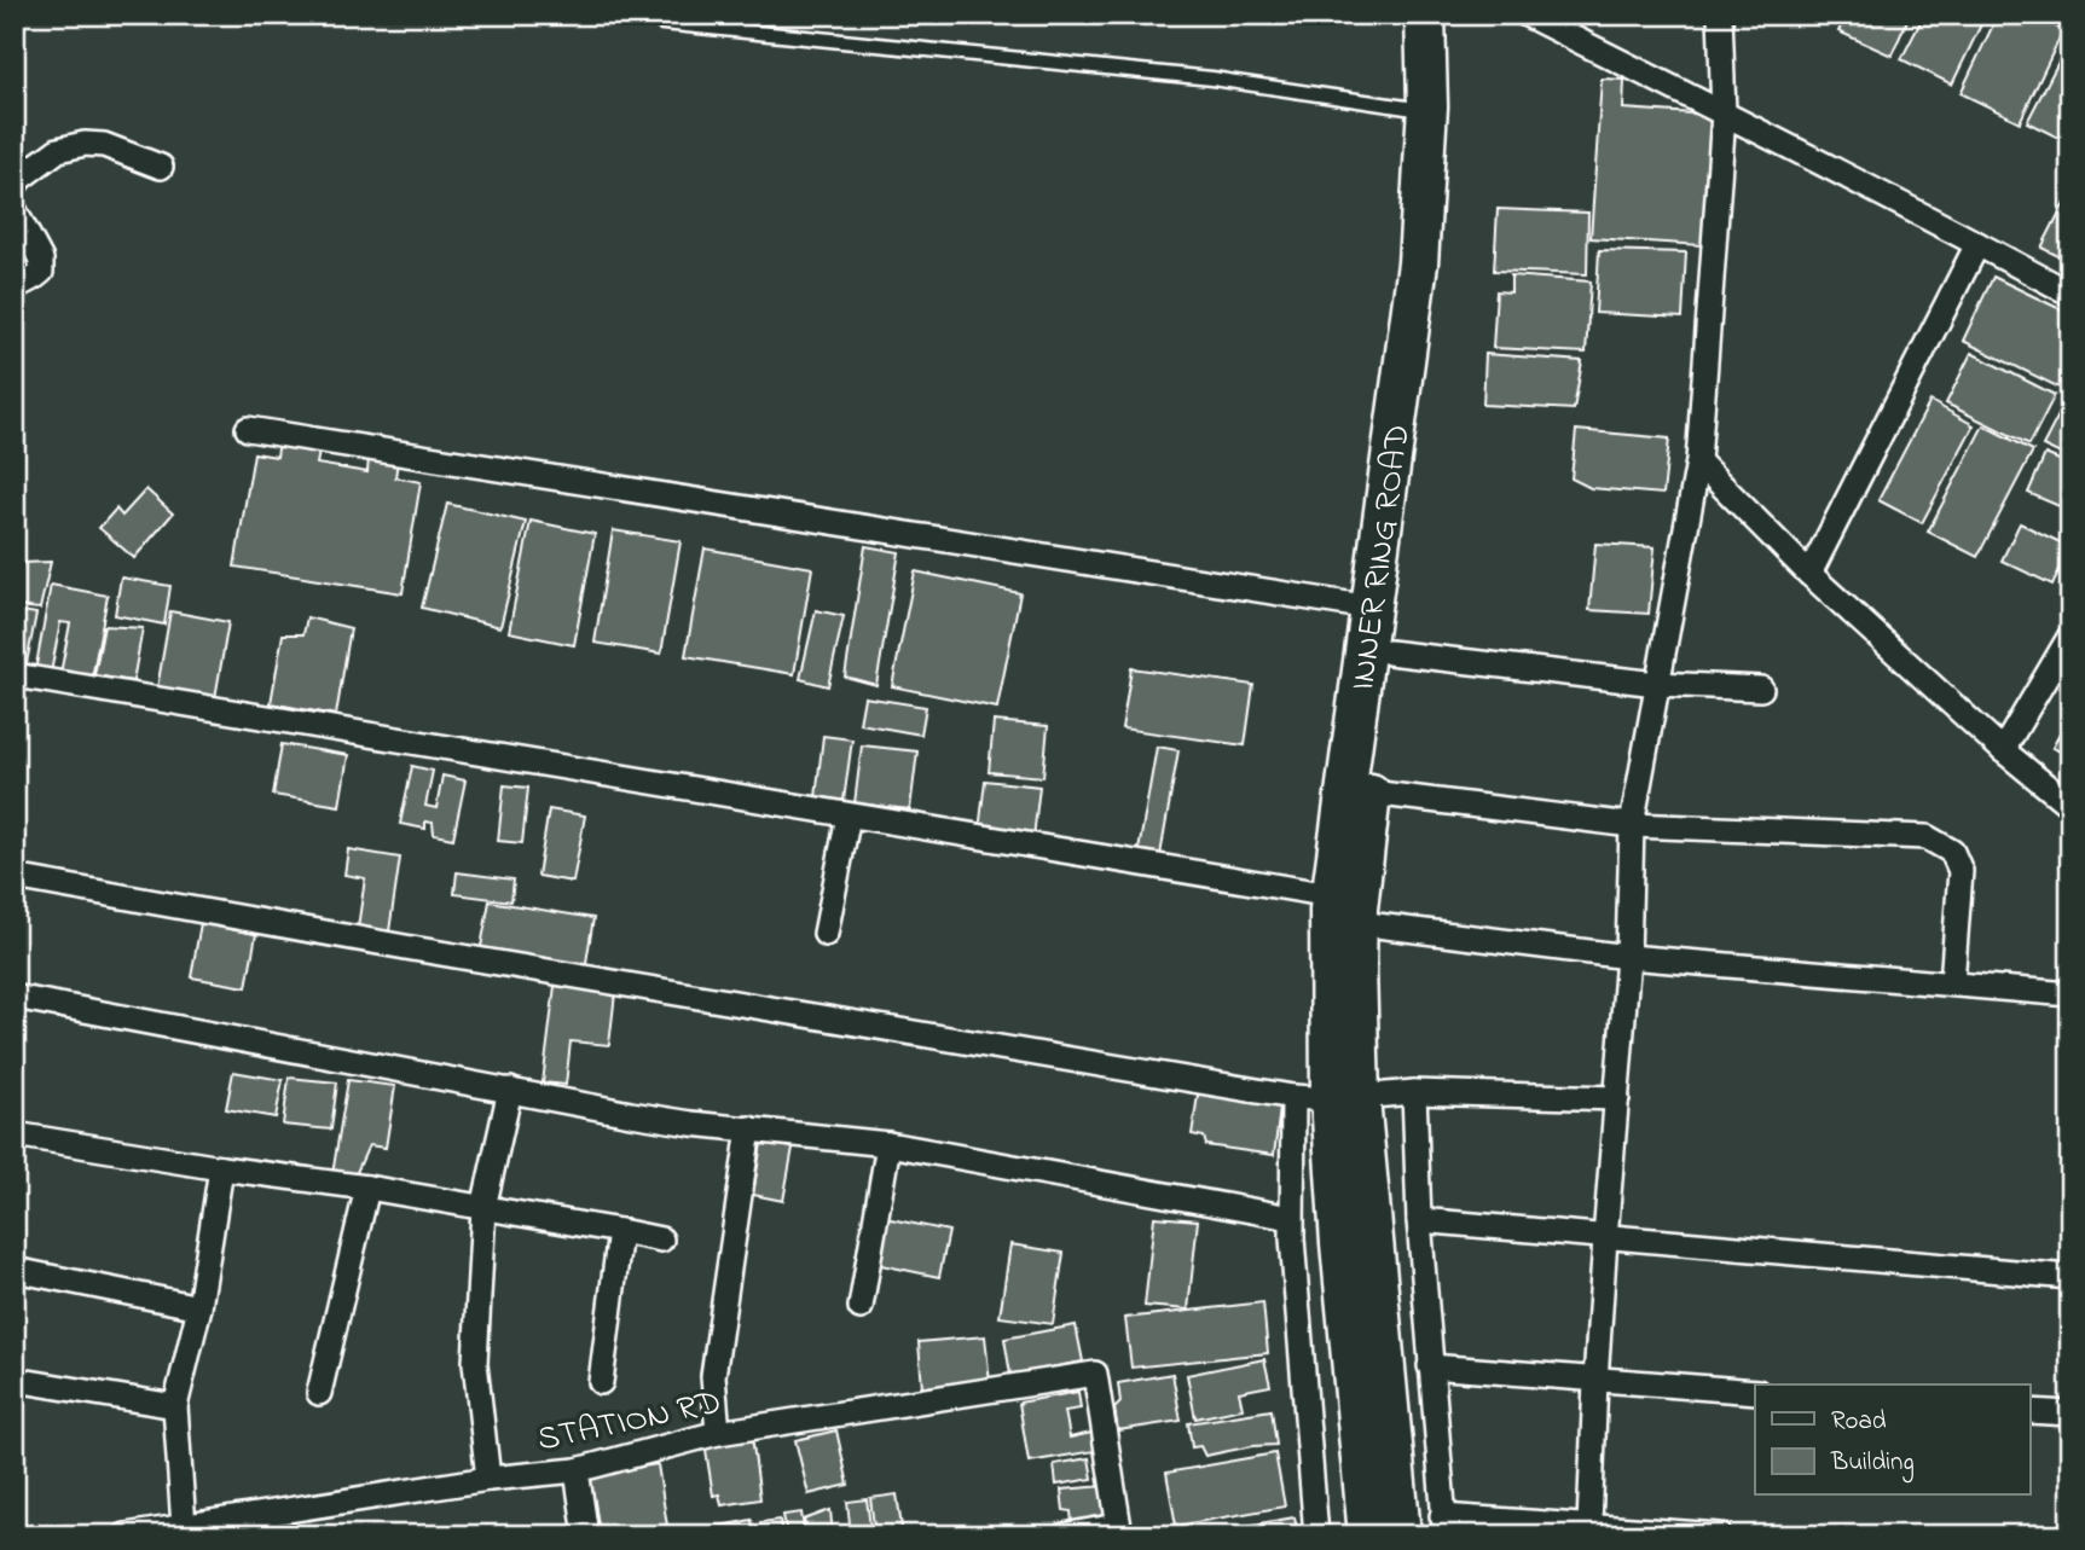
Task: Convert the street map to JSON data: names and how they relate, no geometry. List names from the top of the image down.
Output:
{
  "streets": {
    "main road": ["INNER RING ROAD"],
    "street": ["STATION RD"]
  },
  "legend": ["Road", "Building"]
}
